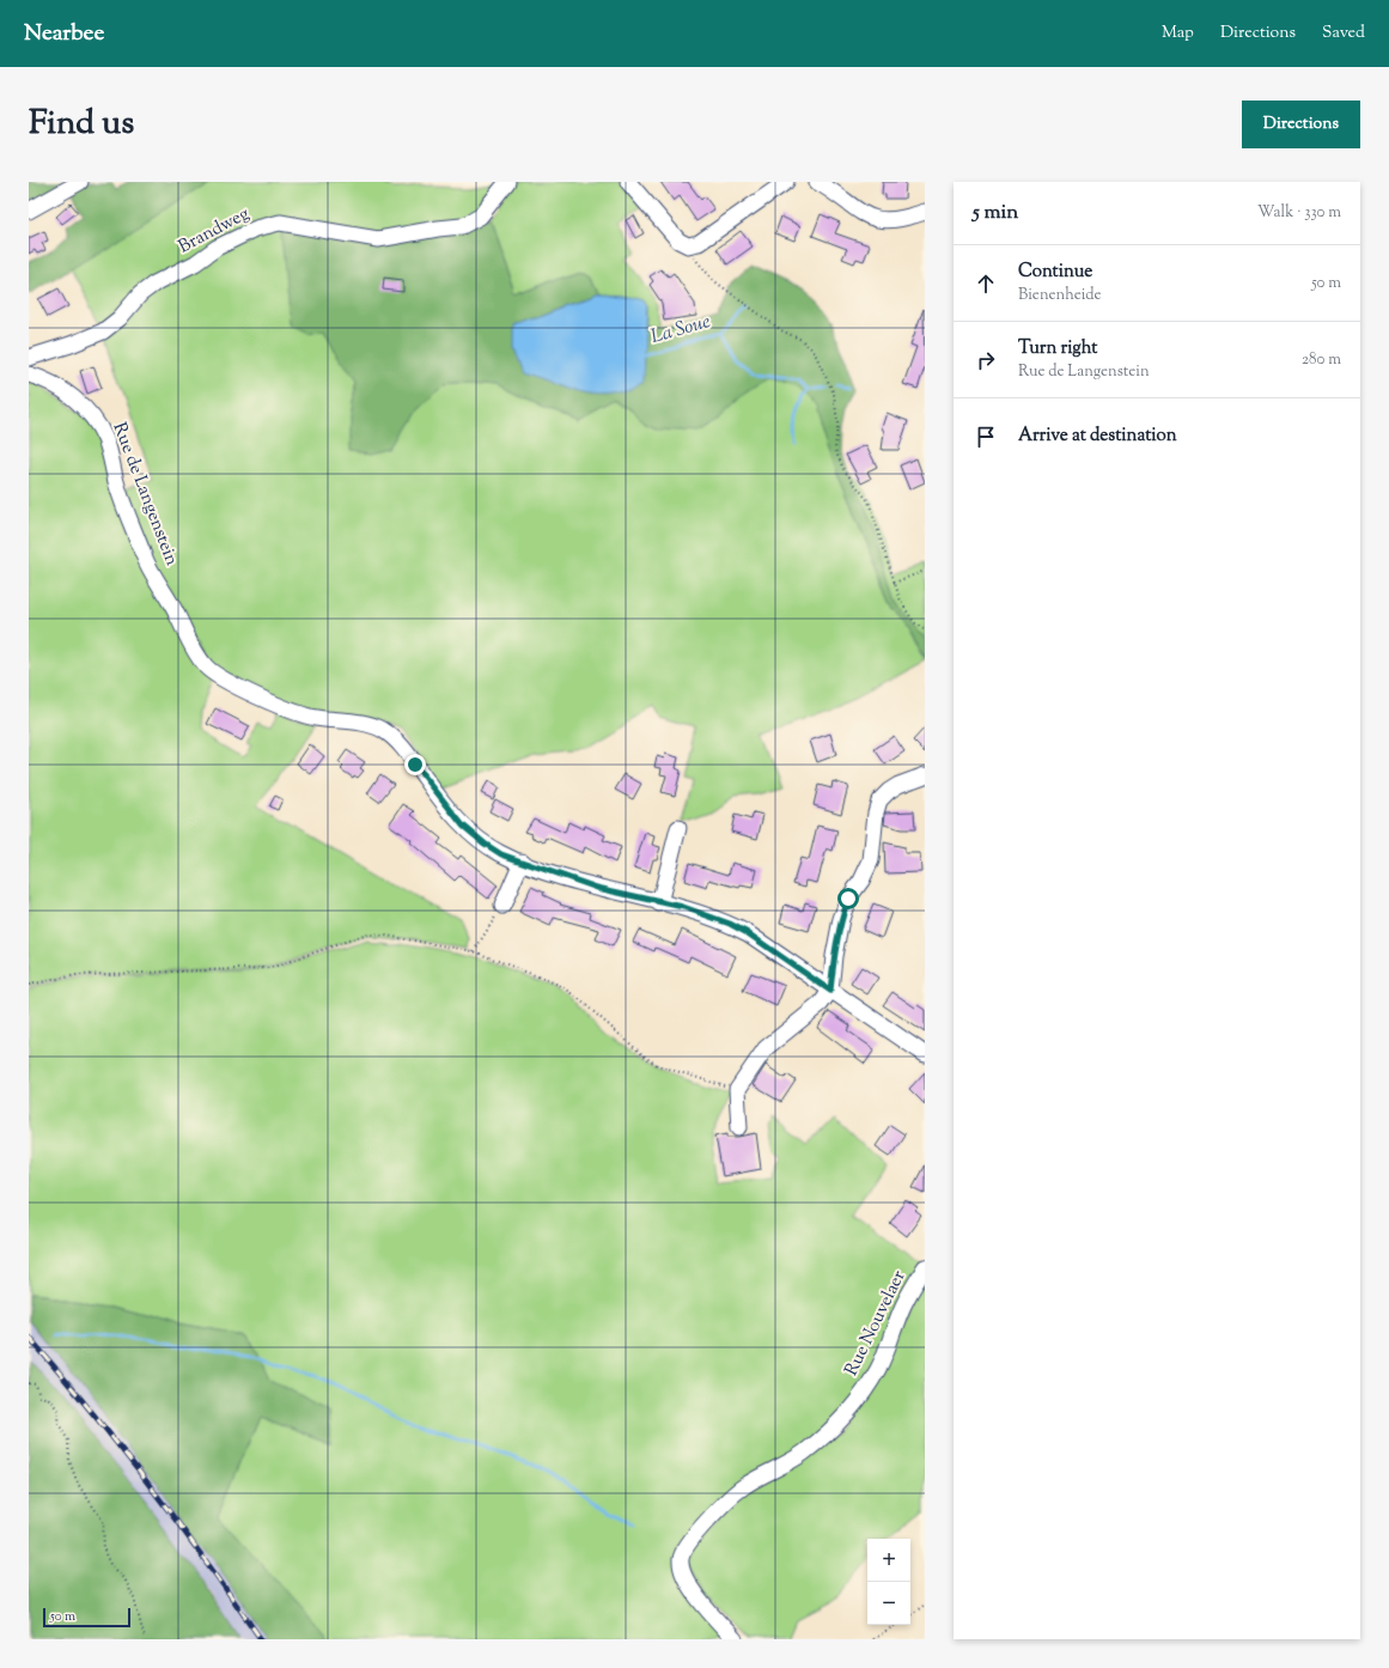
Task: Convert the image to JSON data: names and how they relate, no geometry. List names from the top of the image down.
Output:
{
  "streets": {
    "street": ["Brandweg", "Rue de Langenstein", "Rue Nouvelaer"]
  },
  "water": ["La Soue"],
  "scale_bar": "50 m",
  "page": {
    "header": "Nearbee",
    "nav": ["Map", "Directions", "Saved"],
    "title": "Find us",
    "buttons": "Directions",
    "heading": ["5 min", "Walk · 330 m"],
    "list": [
      ["Continue", "Bienenheide", "50 m"],
      ["Turn right", "Rue de Langenstein", "280 m"],
      "Arrive at destination"
    ],
    "map_buttons": ["+", "−"],
    "scale": "50 m"
  }
}
